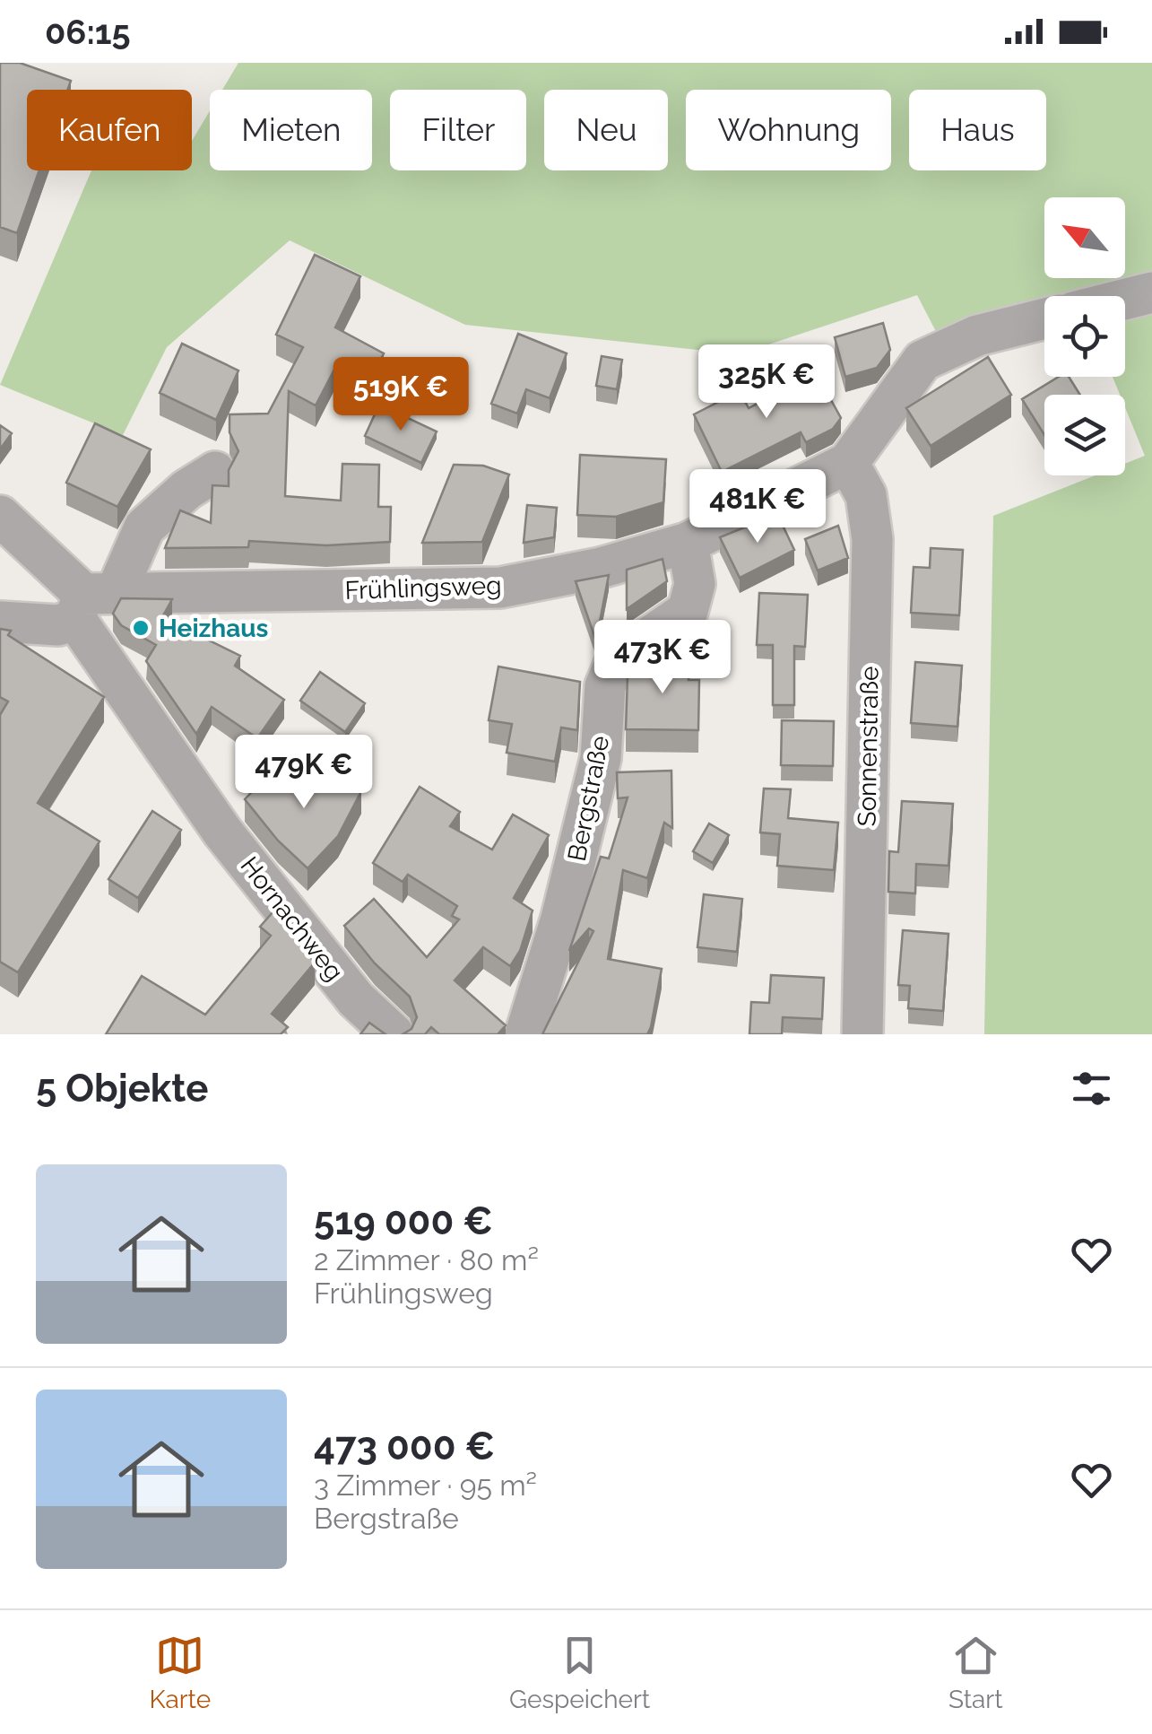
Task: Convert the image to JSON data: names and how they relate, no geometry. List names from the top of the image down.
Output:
{
  "streets": {
    "street": [
      "Frühlingsweg",
      "Sonnenstraße",
      "Bergstraße",
      "Hornachweg"
    ]
  },
  "crossings": [
    ["Frühlingsweg", "Sonnenstraße"],
    ["Frühlingsweg", "Bergstraße"],
    ["Frühlingsweg", "Hornachweg"]
  ],
  "places": ["Heizhaus"],
  "north": "top left",
  "page": {
    "status": "06:15",
    "chip": [
      "Kaufen",
      "Mieten",
      "Filter",
      "Neu",
      "Wohnung",
      "Haus"
    ],
    "price": [
      "325K €",
      "519K €",
      "481K €",
      "473K €",
      "479K €"
    ],
    "heading": "5 Objekte",
    "list": [
      {
        "name": "519 000 €",
        "note": "2 Zimmer · 80 m² · Frühlingsweg"
      },
      {
        "name": "473 000 €",
        "note": "3 Zimmer · 95 m² · Bergstraße"
      }
    ],
    "tabs": ["Karte", "Gespeichert", "Start"]
  }
}
